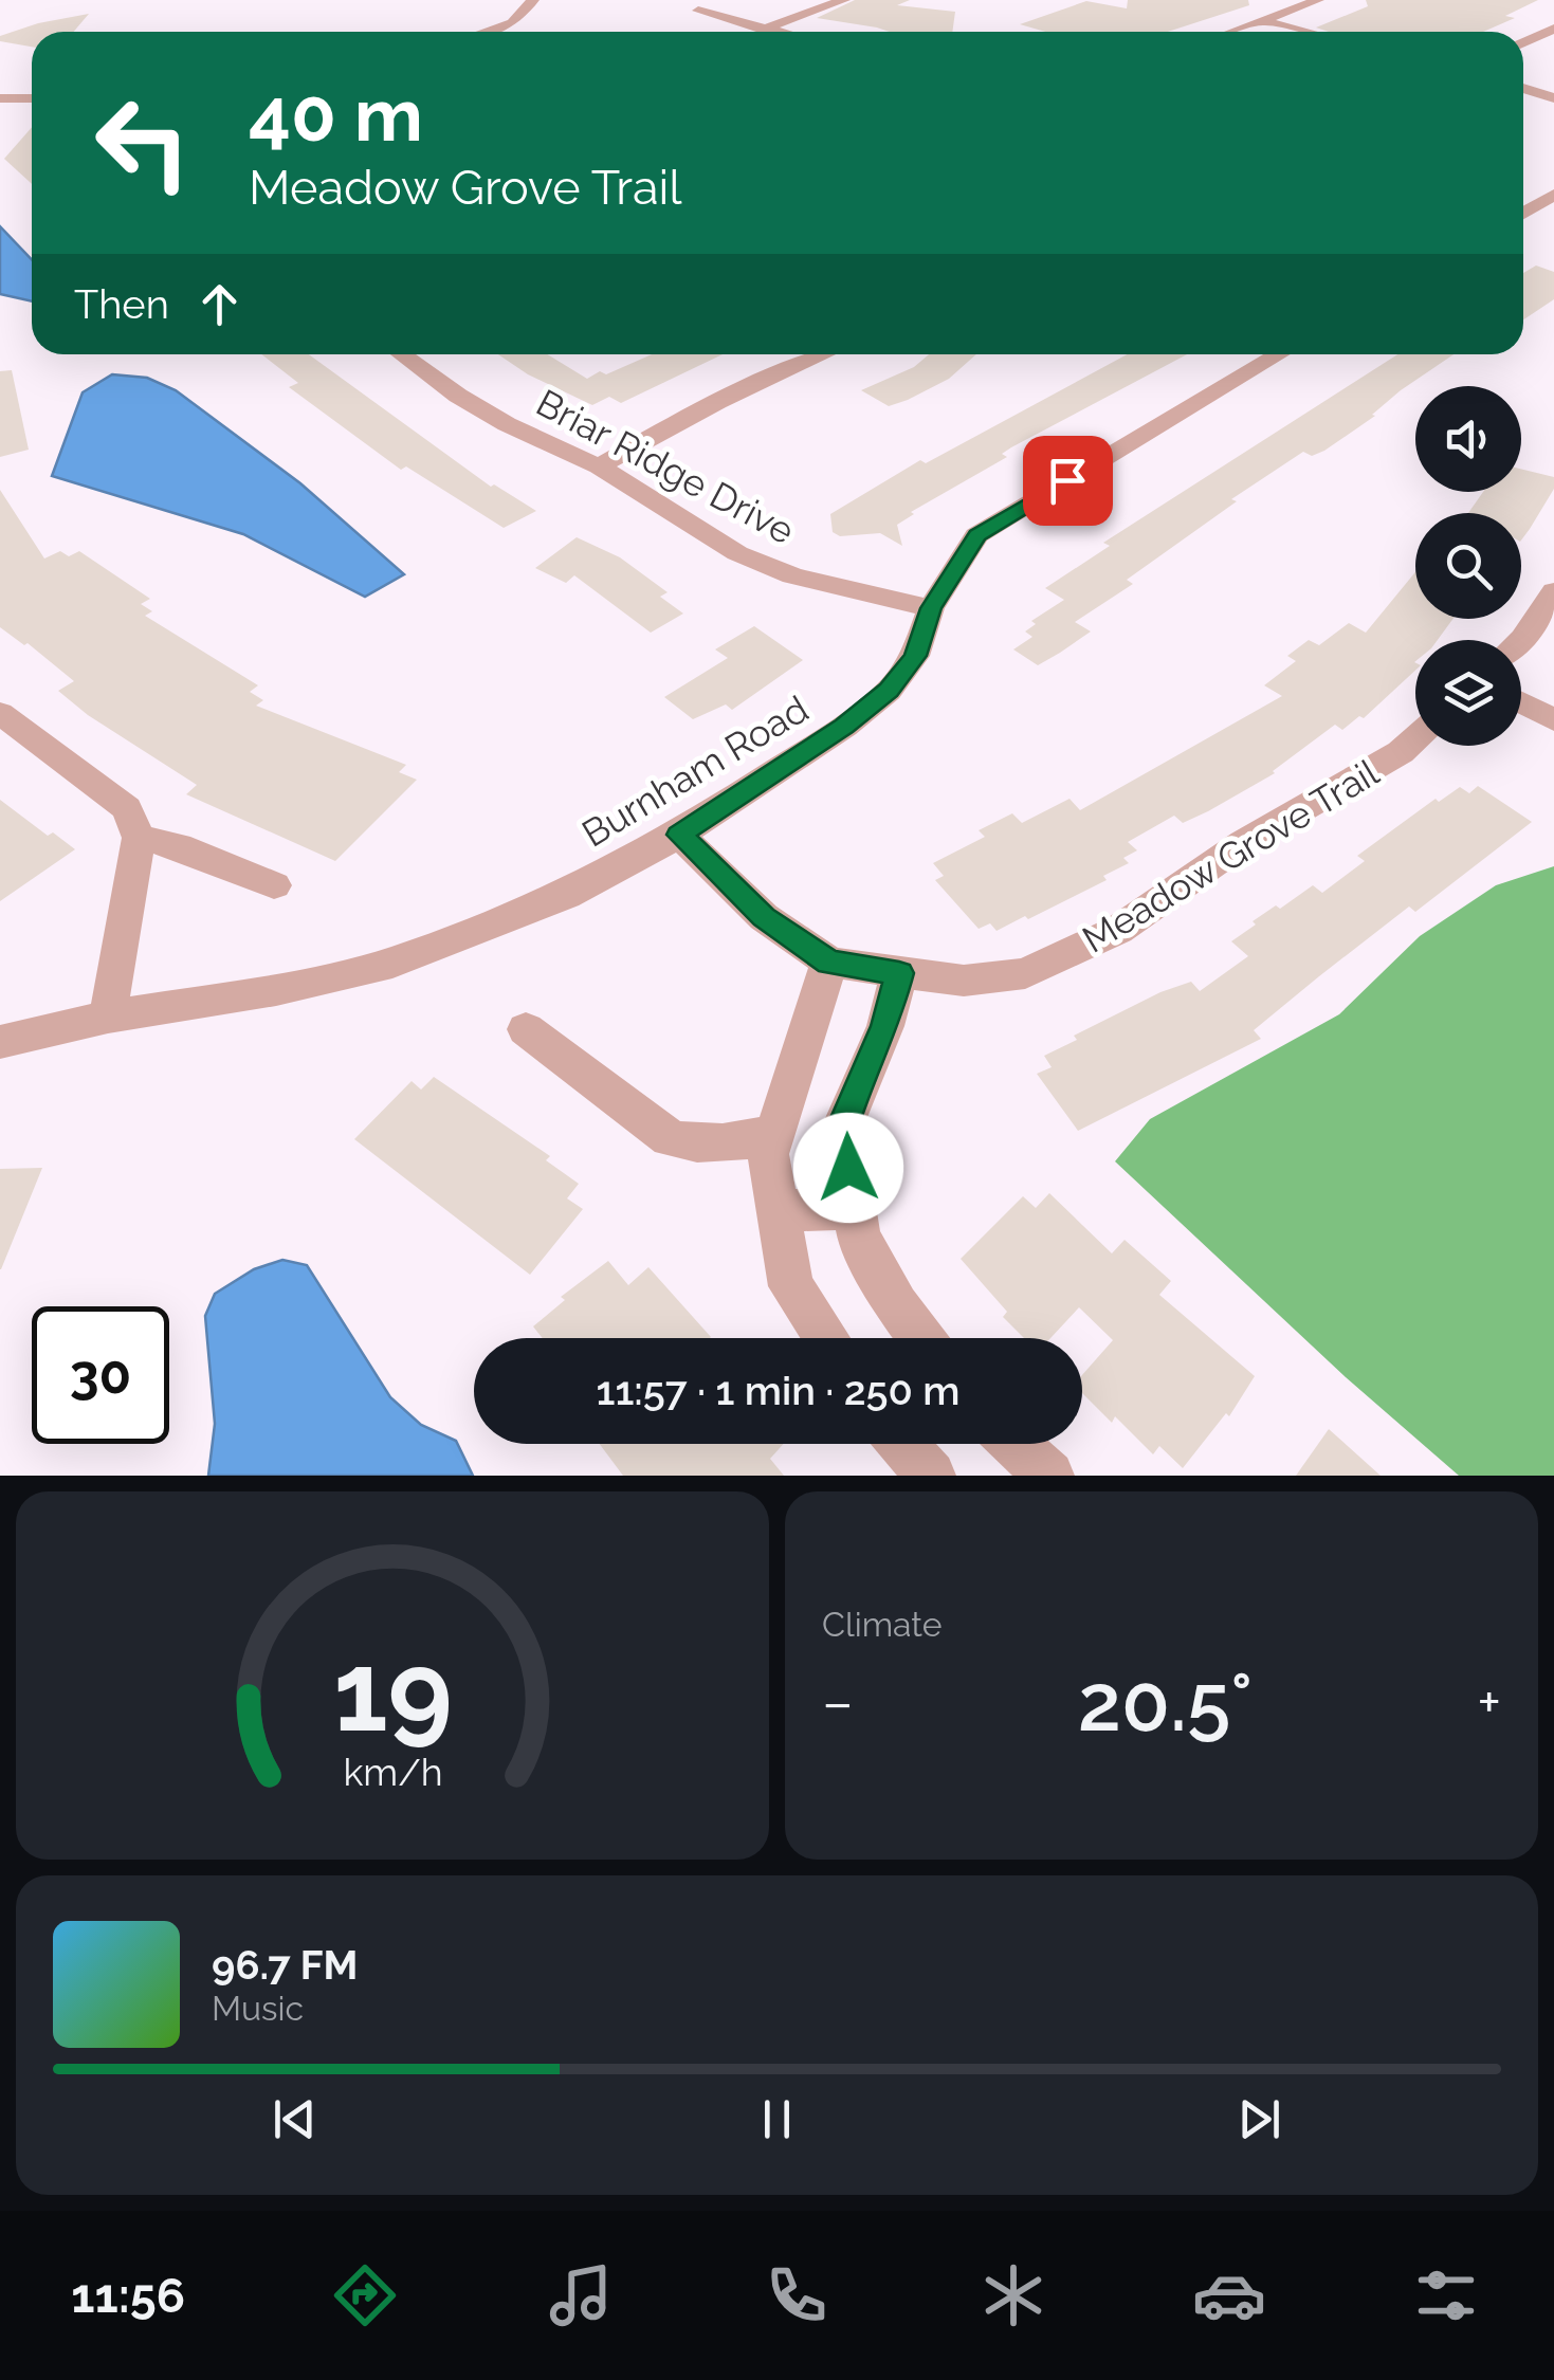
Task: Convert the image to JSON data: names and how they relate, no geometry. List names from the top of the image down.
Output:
{
  "streets": {
    "street": ["Briar Ridge Drive", "Burnham Road", "Meadow Grove Trail"]
  },
  "crossings": [
    ["Briar Ridge Drive", "Burnham Road"]
  ],
  "page": {
    "turn": ["40 m", "Meadow Grove Trail"],
    "then": "Then",
    "limit": "30",
    "trip": "11:57 · 1 min · 250 m",
    "tile": "Climate",
    "heat": ["−", "20.5°", "+"],
    "song": ["96.7 FM", "Music"],
    "tabs": "11:56",
    "gauge": ["19", "km/h"]
  }
}
